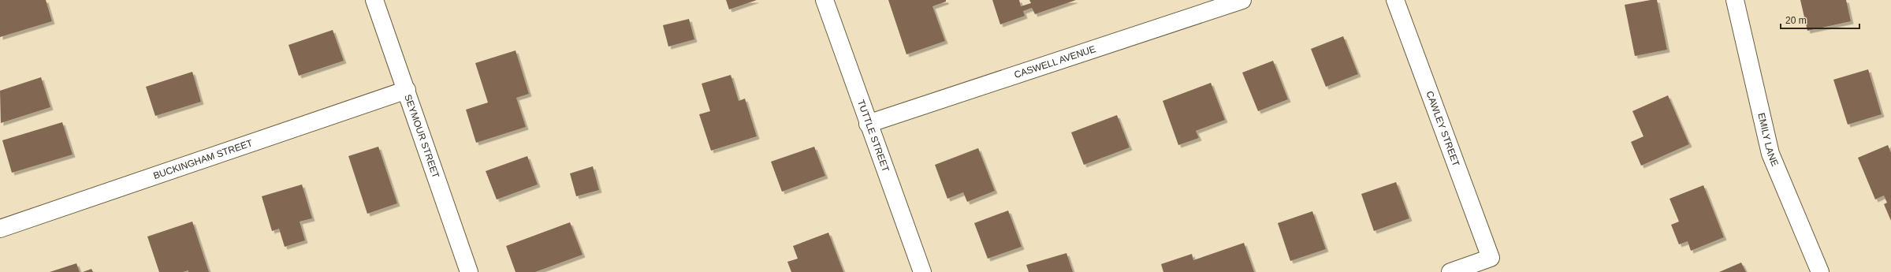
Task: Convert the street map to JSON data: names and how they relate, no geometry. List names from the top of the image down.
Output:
{
  "streets": {
    "street": [
      "CASWELL AVENUE",
      "CAWLEY STREET",
      "SEYMOUR STREET",
      "TUTTLE STREET",
      "EMILY LANE",
      "BUCKINGHAM STREET"
    ]
  },
  "crossings": [
    ["CASWELL AVENUE", "TUTTLE STREET"],
    ["SEYMOUR STREET", "BUCKINGHAM STREET"]
  ],
  "scale_bar": "20 m"
}
